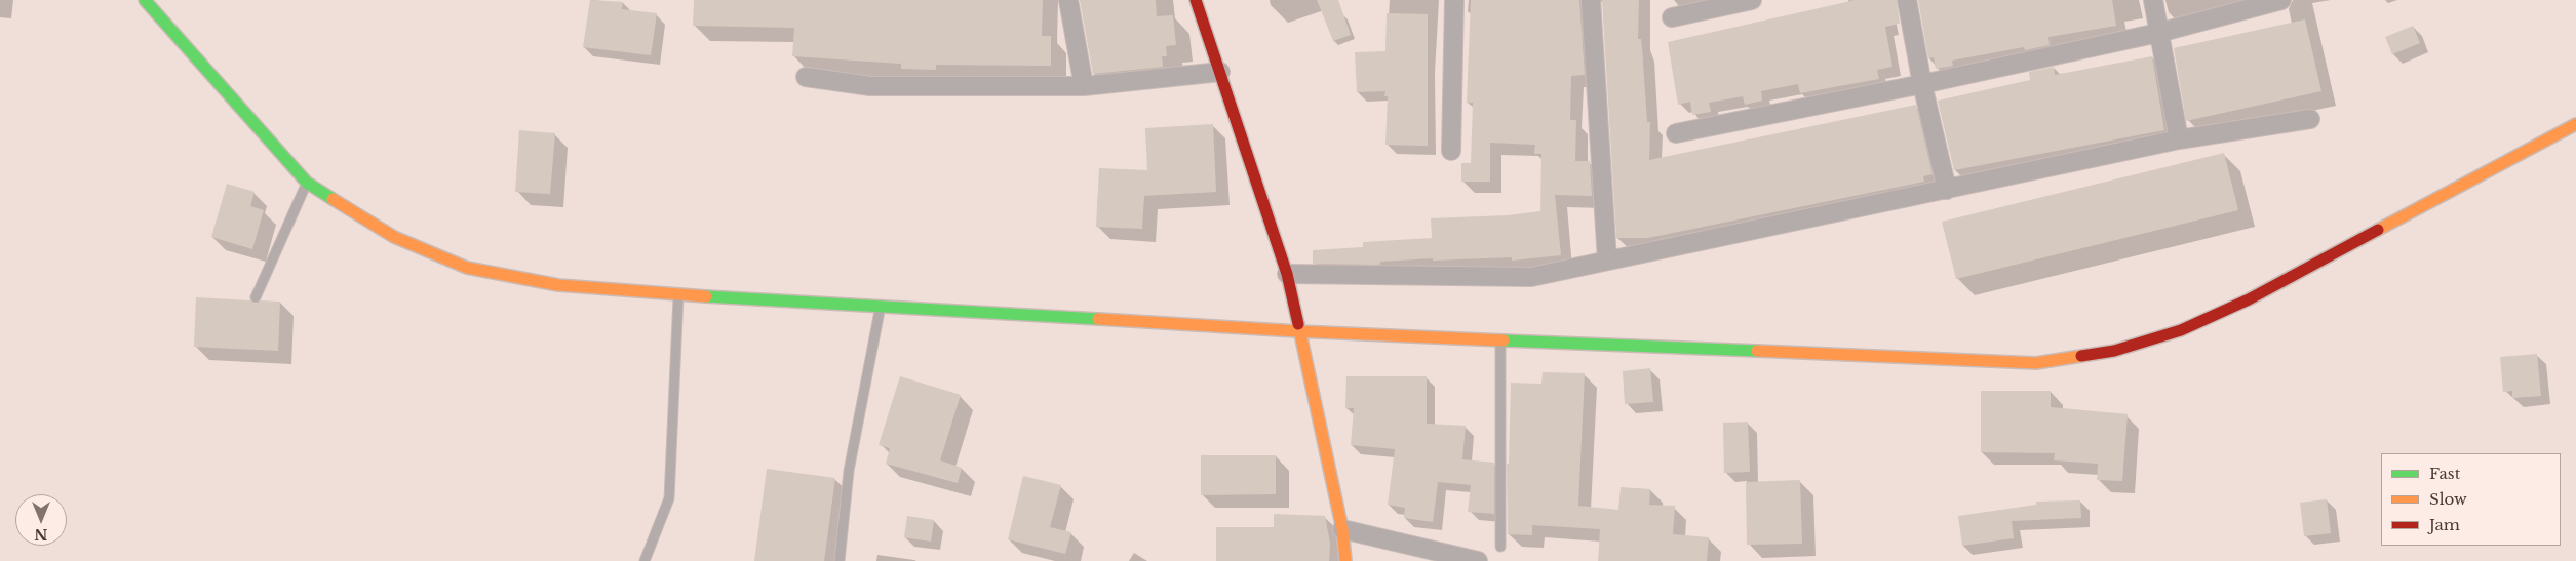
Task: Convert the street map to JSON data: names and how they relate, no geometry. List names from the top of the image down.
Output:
{
  "legend": ["Fast", "Slow", "Jam"],
  "north": "bottom"
}
